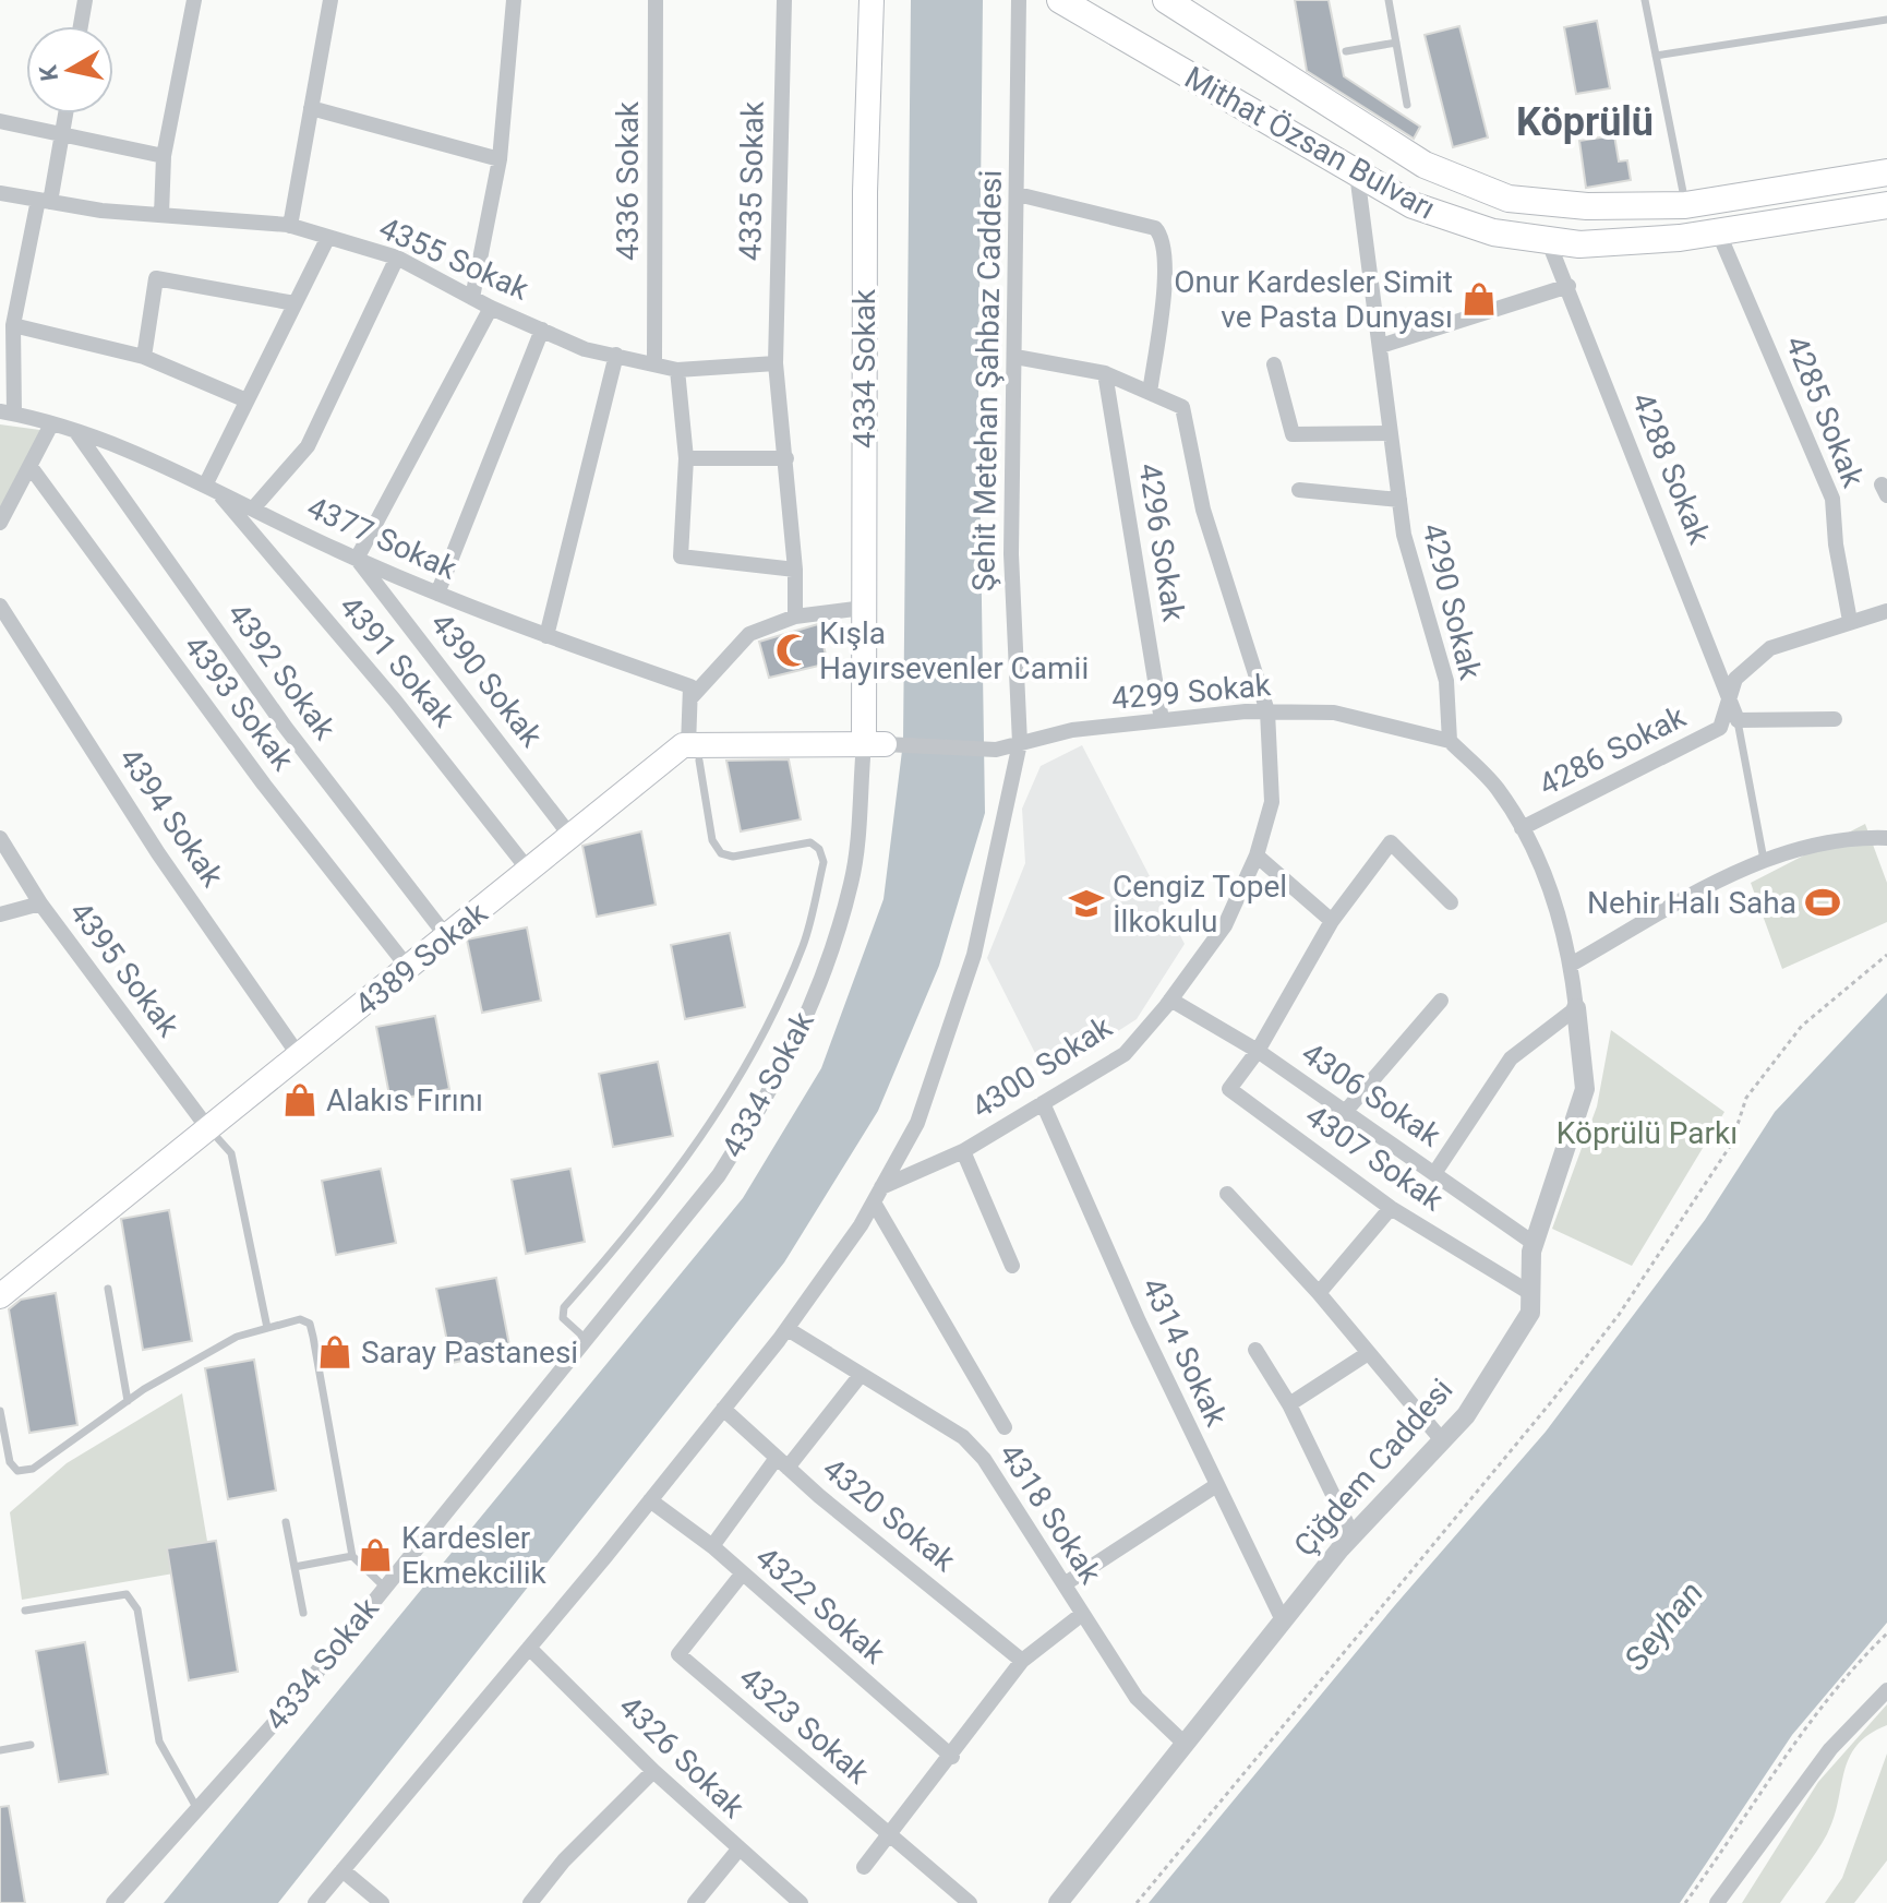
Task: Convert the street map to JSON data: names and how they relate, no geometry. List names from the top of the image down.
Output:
{
  "streets": {
    "main road": ["Mithat Özsan Bulvarı", "4334 Sokak", "4389 Sokak"],
    "street": [
      "4336 Sokak",
      "4335 Sokak",
      "4355 Sokak",
      "Şehit Metehan Şahbaz Caddesi",
      "4285 Sokak",
      "4288 Sokak",
      "4377 Sokak",
      "4296 Sokak",
      "4290 Sokak",
      "4391 Sokak",
      "4392 Sokak",
      "4390 Sokak",
      "4299 Sokak",
      "4393 Sokak",
      "4286 Sokak",
      "4394 Sokak",
      "4395 Sokak",
      "4300 Sokak",
      "4306 Sokak",
      "4307 Sokak",
      "4314 Sokak",
      "Çiğdem Caddesi",
      "4318 Sokak",
      "4320 Sokak",
      "4322 Sokak",
      "4323 Sokak",
      "4326 Sokak"
    ]
  },
  "crossings": [
    ["Mithat Özsan Bulvarı", "4285 Sokak"],
    ["Mithat Özsan Bulvarı", "4288 Sokak"],
    ["Mithat Özsan Bulvarı", "4290 Sokak"],
    ["4336 Sokak", "4355 Sokak"],
    ["4335 Sokak", "4355 Sokak"],
    ["4334 Sokak", "4299 Sokak"],
    ["Şehit Metehan Şahbaz Caddesi", "4299 Sokak"],
    ["Şehit Metehan Şahbaz Caddesi", "4300 Sokak"],
    ["Şehit Metehan Şahbaz Caddesi", "4318 Sokak"],
    ["Şehit Metehan Şahbaz Caddesi", "4320 Sokak"],
    ["Şehit Metehan Şahbaz Caddesi", "4322 Sokak"],
    ["Şehit Metehan Şahbaz Caddesi", "4326 Sokak"],
    ["4285 Sokak", "4286 Sokak"],
    ["4288 Sokak", "4286 Sokak"],
    ["4377 Sokak", "4391 Sokak"],
    ["4377 Sokak", "4392 Sokak"],
    ["4377 Sokak", "4390 Sokak"],
    ["4296 Sokak", "4299 Sokak"],
    ["4290 Sokak", "4299 Sokak"],
    ["4391 Sokak", "4389 Sokak"],
    ["4392 Sokak", "4389 Sokak"],
    ["4390 Sokak", "4389 Sokak"],
    ["4299 Sokak", "4300 Sokak"],
    ["4393 Sokak", "4389 Sokak"],
    ["4394 Sokak", "4389 Sokak"],
    ["4389 Sokak", "4395 Sokak"],
    ["4300 Sokak", "4306 Sokak"],
    ["4300 Sokak", "4314 Sokak"],
    ["4306 Sokak", "4307 Sokak"],
    ["4306 Sokak", "Çiğdem Caddesi"],
    ["4307 Sokak", "Çiğdem Caddesi"],
    ["4314 Sokak", "Çiğdem Caddesi"],
    ["Çiğdem Caddesi", "4318 Sokak"],
    ["4322 Sokak", "4323 Sokak"]
  ],
  "districts": ["Köprülü"],
  "water": ["Seyhan"],
  "parks": ["Köprülü Parkı"],
  "places": {
    "shop": [
      "Onur Kardesler Simit ve Pasta Dunyası",
      "Alakıs Fırını",
      "Saray Pastanesi",
      "Kardesler Ekmekcilik"
    ],
    "mosque": ["Kışla Hayırsevenler Camii"],
    "sports": ["Nehir Halı Saha"],
    "school or university": ["Cengiz Topel İlkokulu"]
  },
  "north": "left"
}
